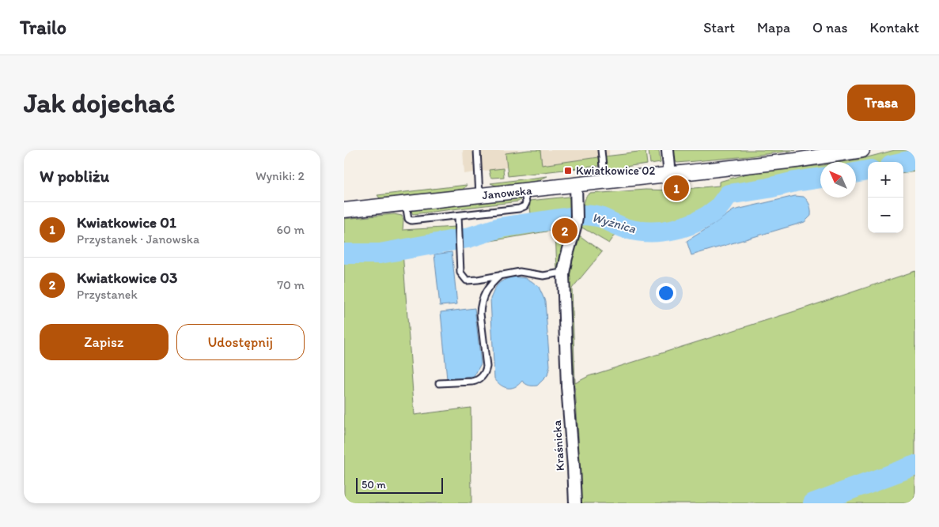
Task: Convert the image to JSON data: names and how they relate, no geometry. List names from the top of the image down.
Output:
{
  "streets": {
    "street": ["Janowska", "Kraśnicka"]
  },
  "crossings": [
    ["Janowska", "Kraśnicka"]
  ],
  "water": ["Wyżnica"],
  "places": {
    "transit": ["Kwiatkowice 02"]
  },
  "scale_bar": "50 m",
  "north": "top left",
  "page": {
    "header": "Trailo",
    "nav": [
      "Start",
      "Mapa",
      "O nas",
      "Kontakt"
    ],
    "buttons": [
      "Trasa",
      ["Zapisz", "Udostępnij"]
    ],
    "title": "Jak dojechać",
    "heading": ["W pobliżu", "Wyniki: 2"],
    "map_buttons": ["+", "−"],
    "pins": ["1", "2"],
    "list": [
      {
        "mark": "1",
        "name": "Kwiatkowice 01",
        "note": "Przystanek · Janowska",
        "value": "60 m"
      },
      {
        "mark": "2",
        "name": "Kwiatkowice 03",
        "note": "Przystanek",
        "value": "70 m"
      }
    ],
    "scale": "50 m"
  }
}
